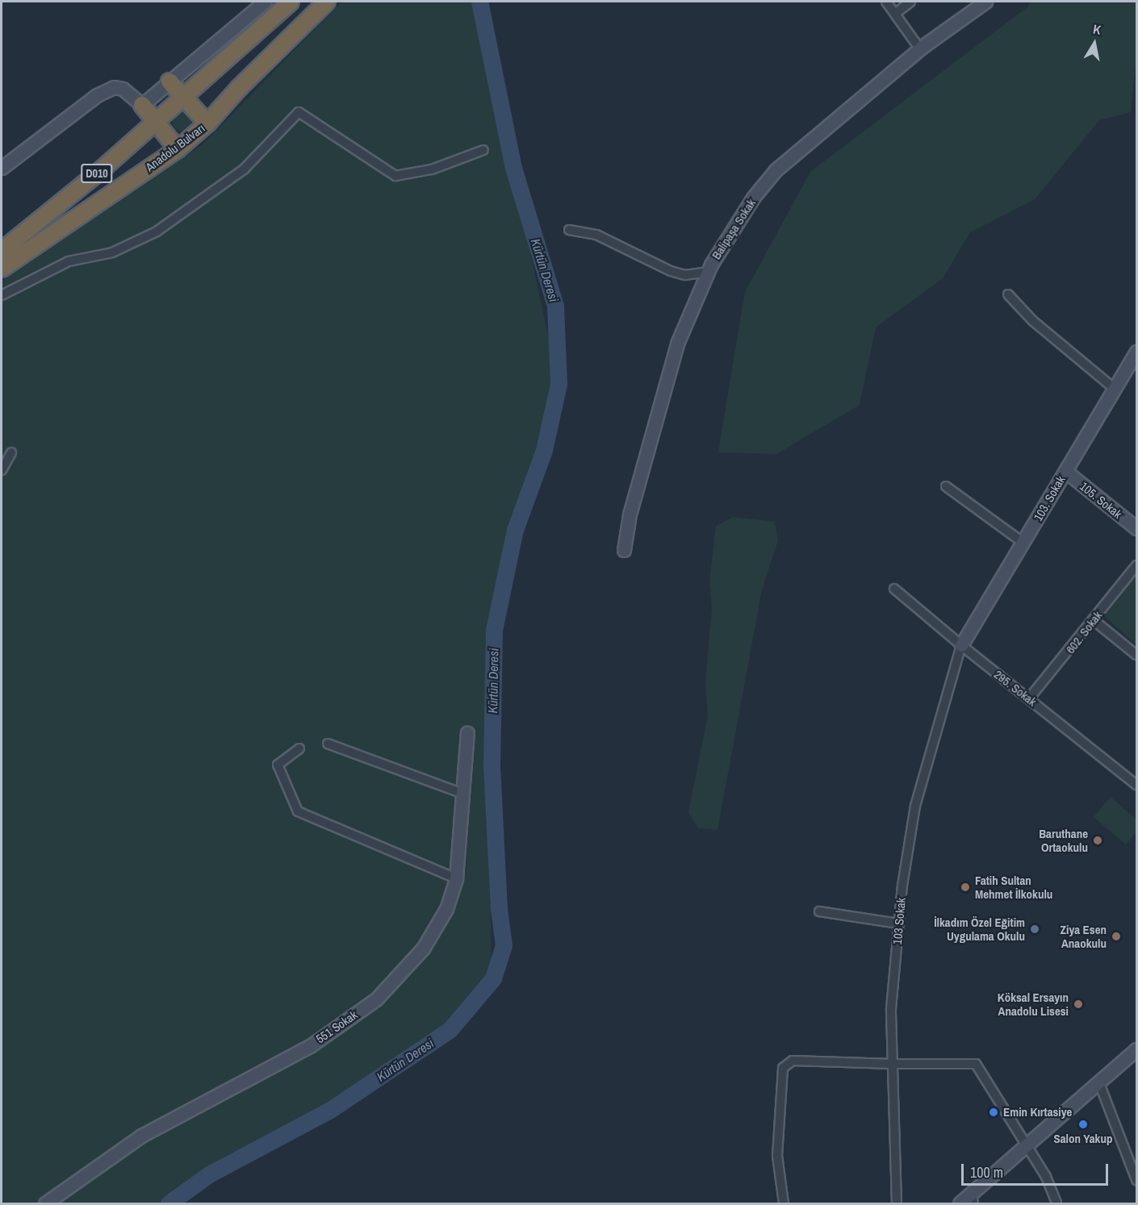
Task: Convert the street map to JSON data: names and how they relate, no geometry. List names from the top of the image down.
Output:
{
  "streets": {
    "highway": ["Anadolu Bulvarı", "D010"],
    "street": [
      "Balipaşa Sokak",
      "103. Sokak",
      "105. Sokak",
      "602. Sokak",
      "295. Sokak",
      "103 Sokak",
      "551 Sokak"
    ]
  },
  "crossings": [
    ["103. Sokak", "105. Sokak"],
    ["103. Sokak", "295. Sokak"],
    ["103. Sokak", "103 Sokak"],
    ["602. Sokak", "295. Sokak"],
    ["295. Sokak", "103 Sokak"]
  ],
  "water": ["Kürtün Deresi"],
  "places": [
    "Baruthane Ortaokulu",
    "Fatih Sultan Mehmet İlkokulu",
    "İlkadım Özel Eğitim Uygulama Okulu",
    "Ziya Esen Anaokulu",
    "Köksal Ersayın Anadolu Lisesi",
    "Emin Kırtasiye",
    "Salon Yakup"
  ],
  "scale_bar": "100 m",
  "north": "top"
}
